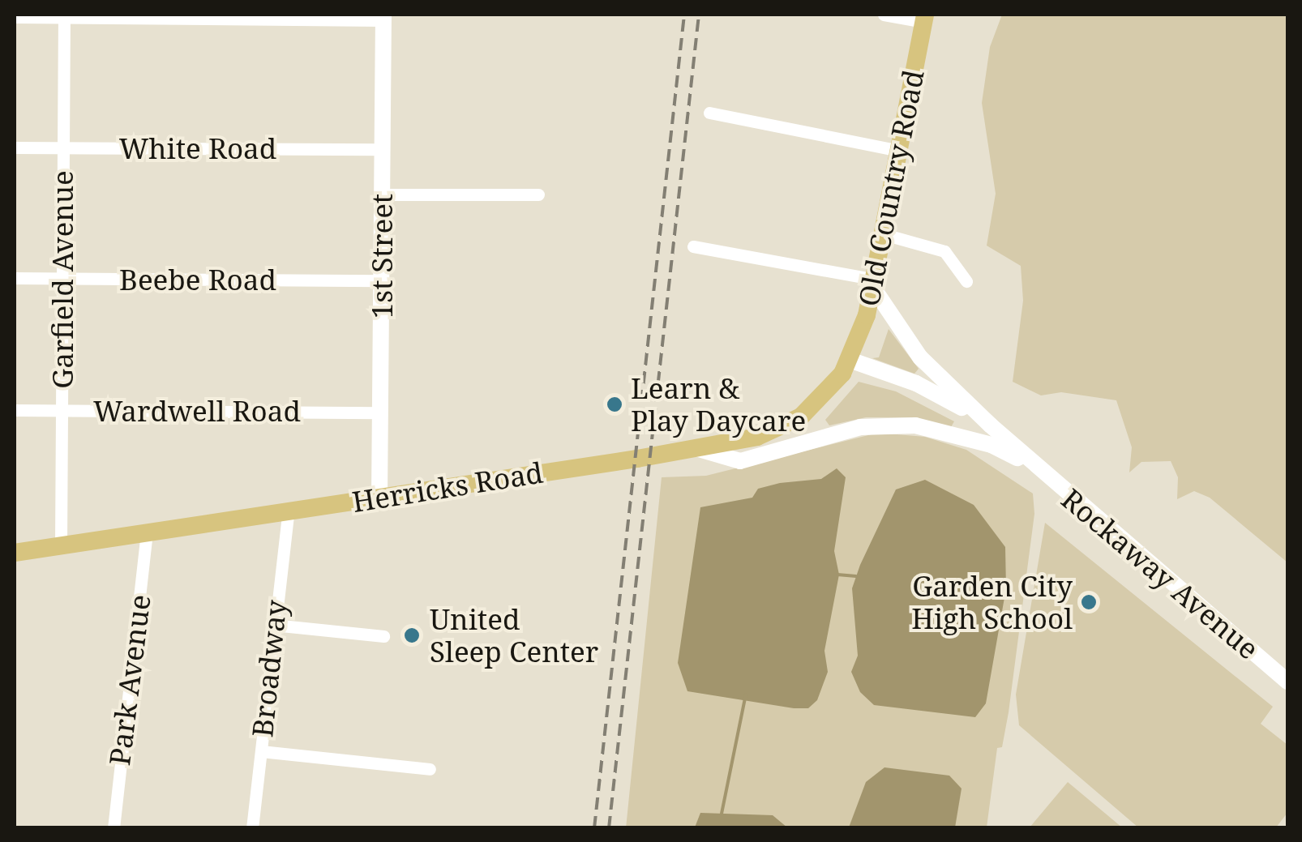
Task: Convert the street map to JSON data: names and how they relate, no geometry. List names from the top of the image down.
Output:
{
  "streets": {
    "main road": [
      "Old Country Road",
      "1st Street",
      "Herricks Road",
      "Rockaway Avenue"
    ],
    "street": [
      "White Road",
      "Garfield Avenue",
      "Beebe Road",
      "Wardwell Road",
      "Broadway",
      "Park Avenue"
    ]
  },
  "crossings": [
    ["White Road", "1st Street"],
    ["White Road", "Garfield Avenue"],
    ["Old Country Road", "Herricks Road"],
    ["Old Country Road", "Rockaway Avenue"],
    ["1st Street", "Beebe Road"],
    ["1st Street", "Wardwell Road"],
    ["1st Street", "Herricks Road"],
    ["Garfield Avenue", "Beebe Road"],
    ["Garfield Avenue", "Wardwell Road"],
    ["Garfield Avenue", "Herricks Road"],
    ["Herricks Road", "Rockaway Avenue"],
    ["Herricks Road", "Broadway"],
    ["Herricks Road", "Park Avenue"]
  ],
  "places": ["Learn & Play Daycare", "Garden City High School", "United Sleep Center"]
}
